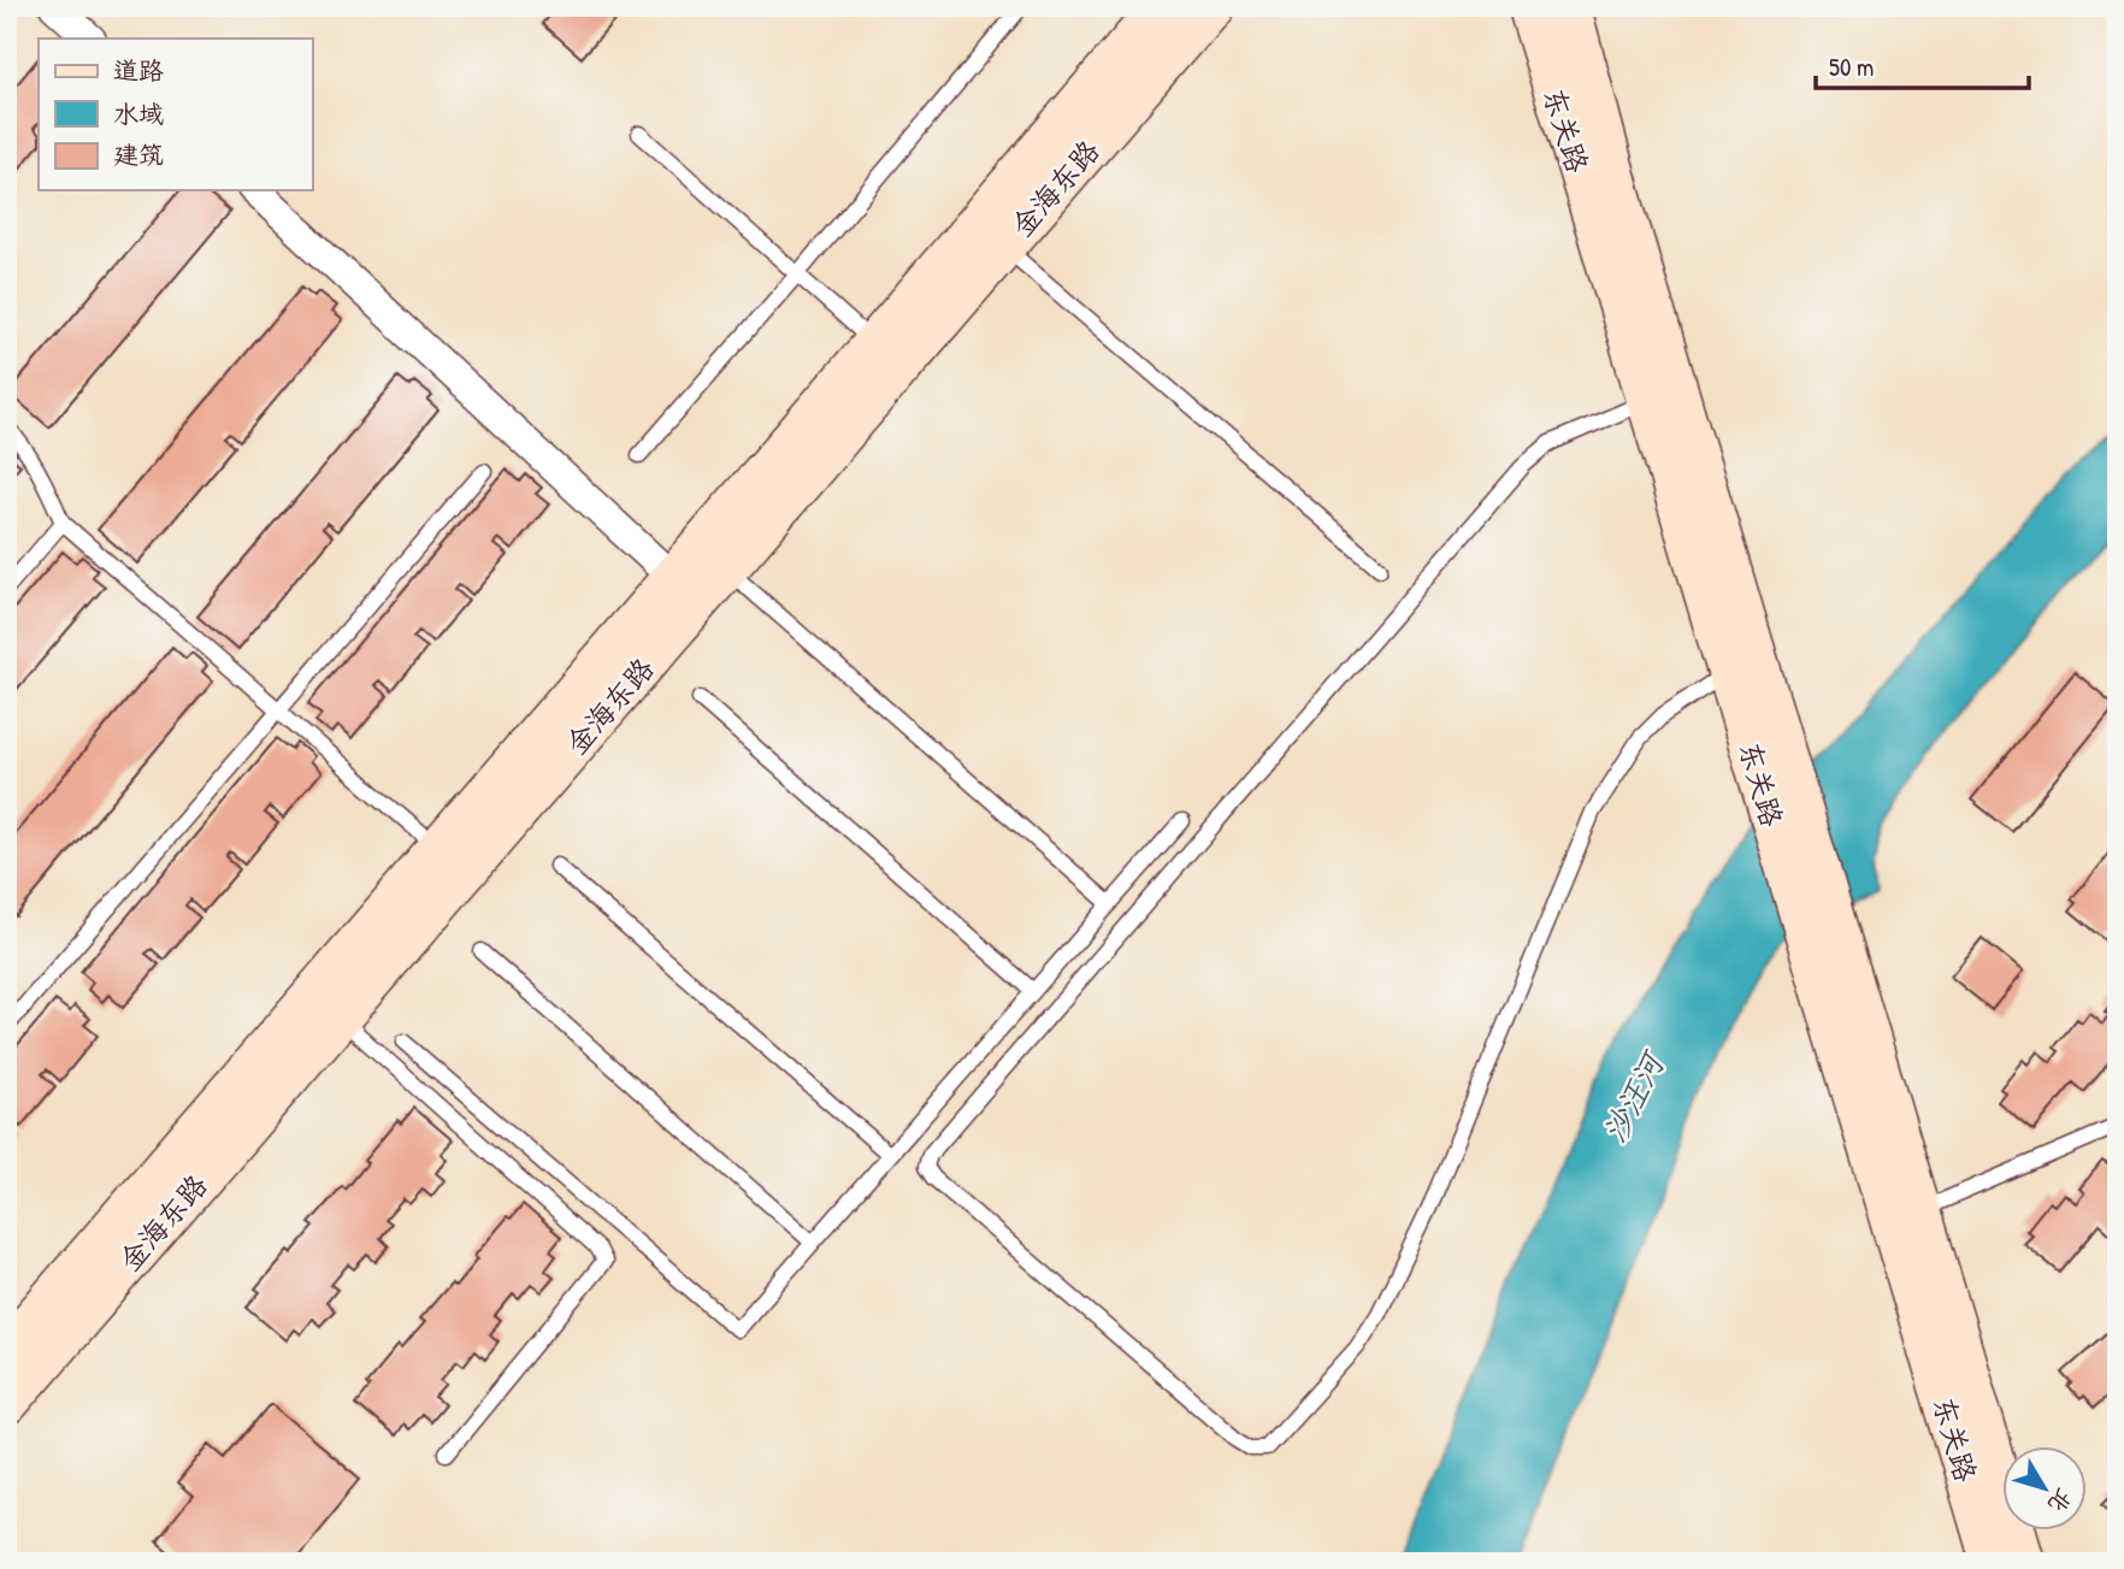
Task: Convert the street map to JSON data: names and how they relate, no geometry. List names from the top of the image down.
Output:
{
  "streets": {
    "main road": ["东关路", "金海东路"]
  },
  "water": ["沙汪河"],
  "legend": ["道路", "水域", "建筑"],
  "scale_bar": "50 m",
  "north": "bottom right"
}
